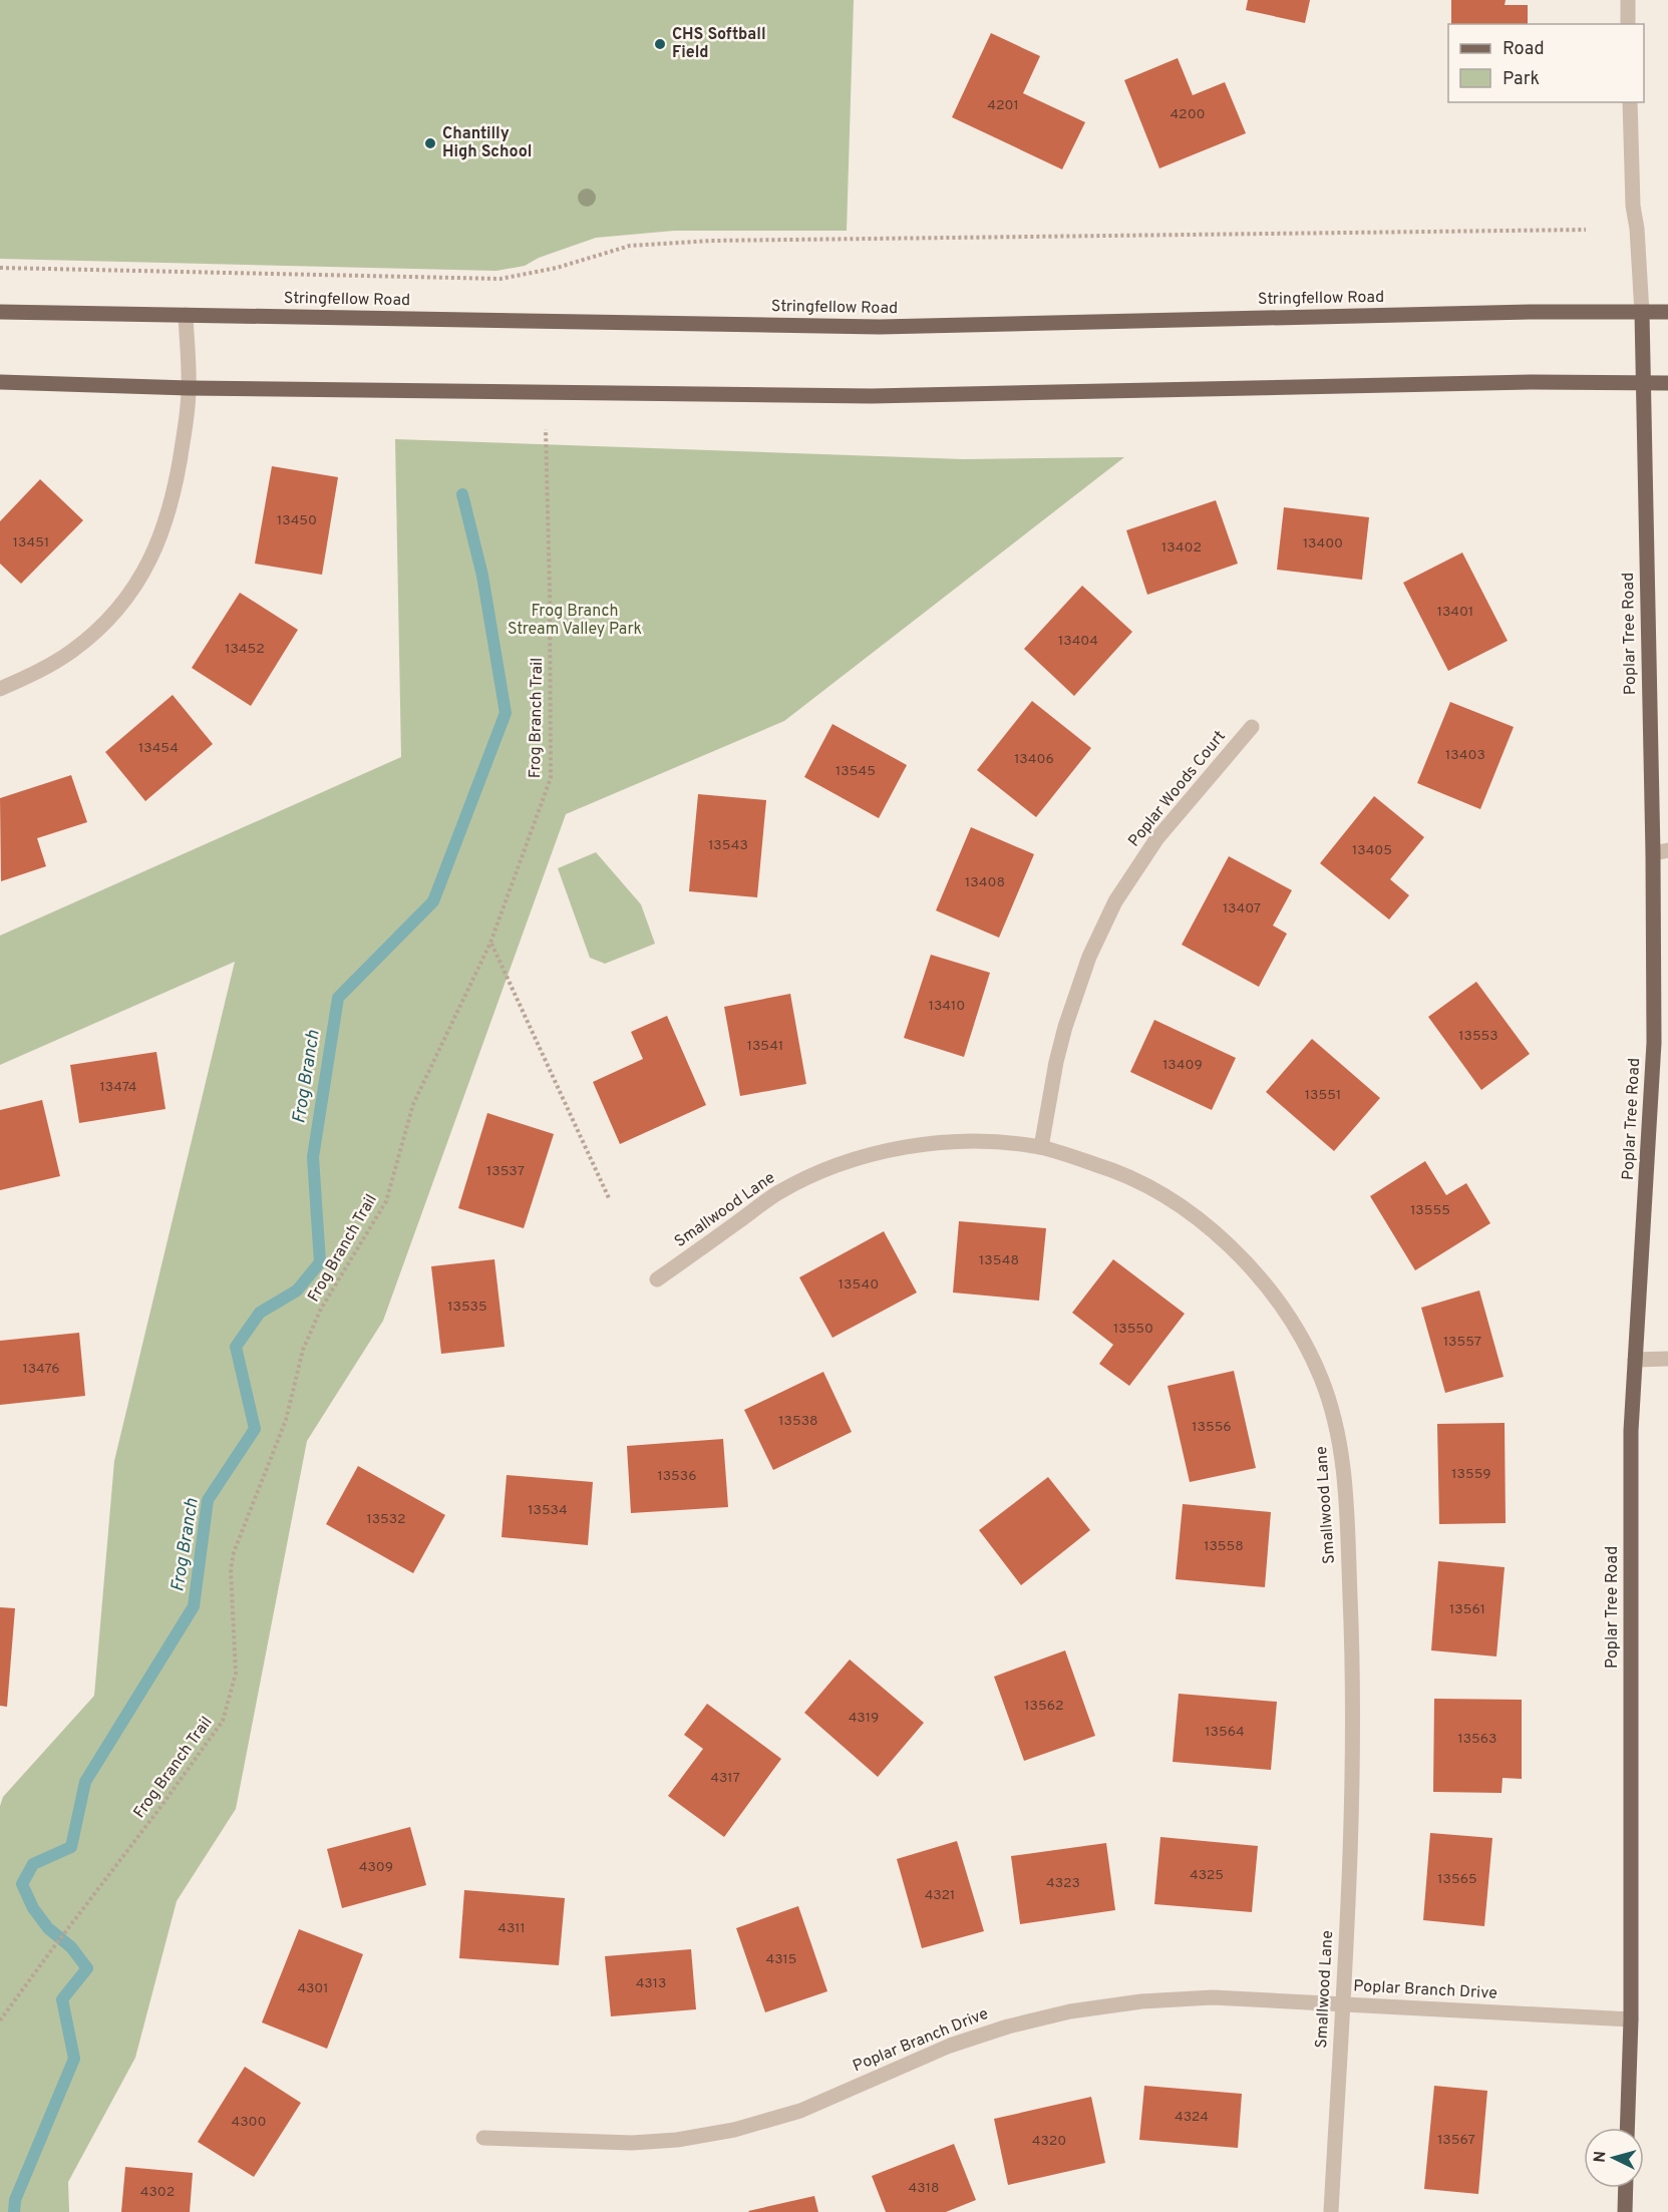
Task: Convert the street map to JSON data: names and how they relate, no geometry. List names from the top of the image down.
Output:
{
  "streets": {
    "main road": ["Stringfellow Road", "Poplar Tree Road"],
    "street": ["Poplar Woods Court", "Smallwood Lane", "Poplar Branch Drive"],
    "path": ["Frog Branch Trail"]
  },
  "crossings": [
    ["Stringfellow Road", "Poplar Tree Road"],
    ["Poplar Tree Road", "Poplar Branch Drive"],
    ["Poplar Woods Court", "Smallwood Lane"],
    ["Smallwood Lane", "Poplar Branch Drive"]
  ],
  "water": ["Frog Branch"],
  "parks": ["Frog Branch Stream Valley Park"],
  "places": ["CHS Softball Field", "Chantilly High School"],
  "house_numbers": [
    "4201",
    "4200",
    "13450",
    "13451",
    "13400",
    "13402",
    "13401",
    "13404",
    "13452",
    "13454",
    "13403",
    "13406",
    "13545",
    "13543",
    "13405",
    "13408",
    "13407",
    "13410",
    "13553",
    "13541",
    "13409",
    "13474",
    "13551",
    "13537",
    "13555",
    "13548",
    "13540",
    "13535",
    "13550",
    "13557",
    "13476",
    "13538",
    "13556",
    "13559",
    "13536",
    "13534",
    "13532",
    "13558",
    "13561",
    "13562",
    "4319",
    "13564",
    "13563",
    "4317",
    "4309",
    "4325",
    "13565",
    "4323",
    "4321",
    "4311",
    "4315",
    "4313",
    "4301",
    "4324",
    "4300",
    "13567",
    "4320",
    "4318",
    "4302"
  ],
  "legend": ["Road", "Park"],
  "north": "left"
}
